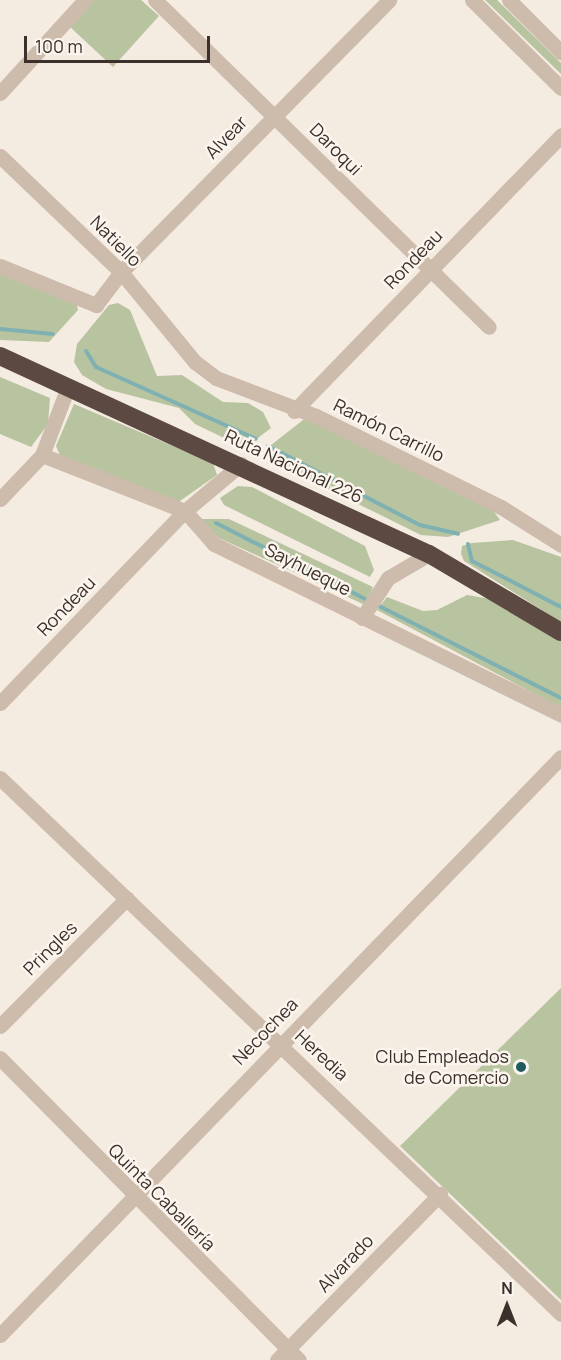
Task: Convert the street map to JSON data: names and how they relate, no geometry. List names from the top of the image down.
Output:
{
  "streets": {
    "highway": ["Ruta Nacional 226"],
    "street": [
      "Alvear",
      "Daroqui",
      "Natiello",
      "Rondeau",
      "Ramón Carrillo",
      "Sayhueque",
      "Pringles",
      "Necochea",
      "Heredia",
      "Quinta Caballería",
      "Alvarado"
    ]
  },
  "crossings": [
    ["Alvear", "Daroqui"],
    ["Alvear", "Natiello"],
    ["Daroqui", "Rondeau"],
    ["Natiello", "Ramón Carrillo"],
    ["Rondeau", "Ramón Carrillo"],
    ["Rondeau", "Ruta Nacional 226"],
    ["Rondeau", "Sayhueque"],
    ["Pringles", "Heredia"],
    ["Necochea", "Heredia"],
    ["Necochea", "Quinta Caballería"],
    ["Heredia", "Alvarado"],
    ["Quinta Caballería", "Alvarado"]
  ],
  "places": ["Club Empleados de Comercio"],
  "scale_bar": "100 m",
  "north": "top"
}
